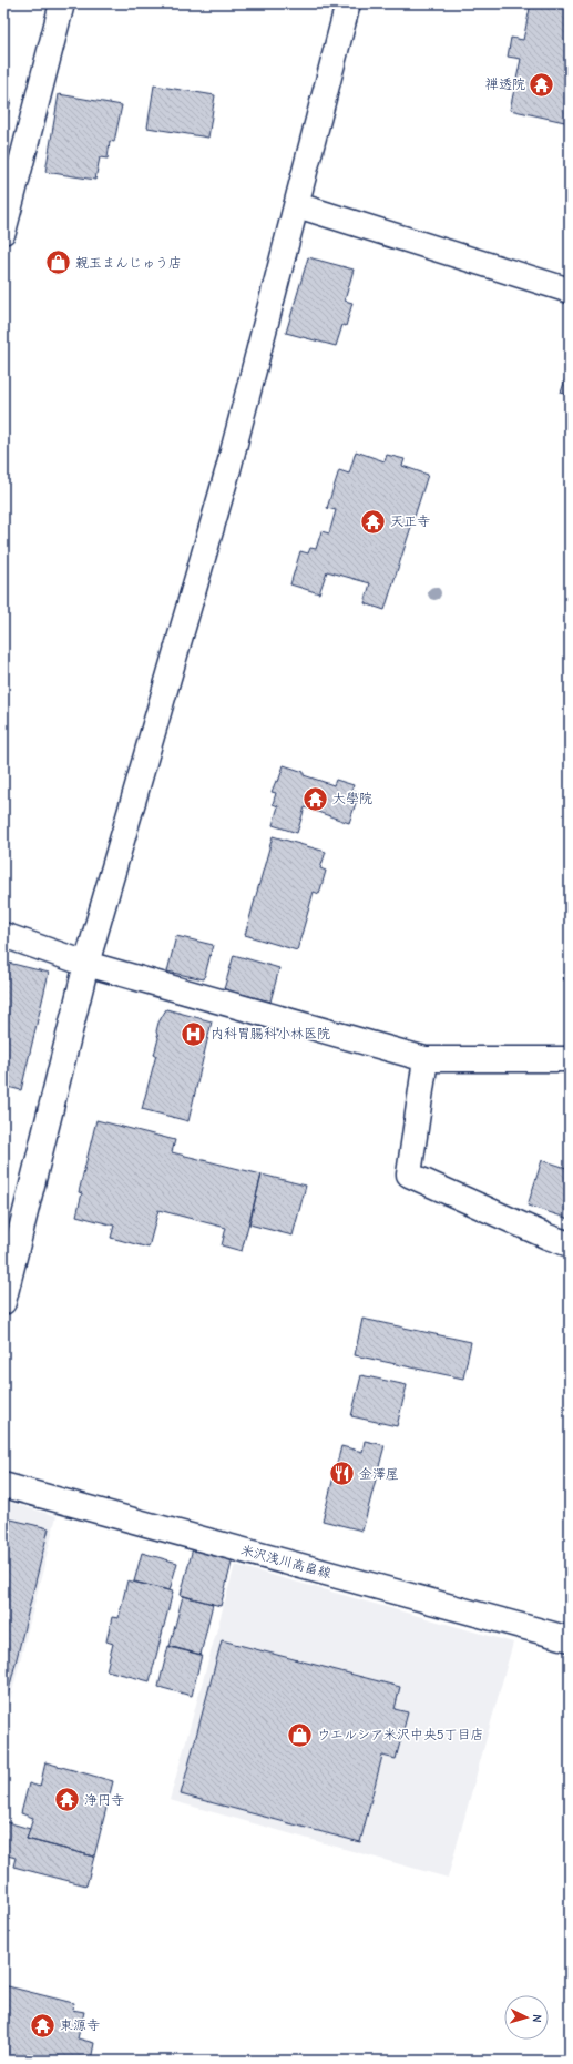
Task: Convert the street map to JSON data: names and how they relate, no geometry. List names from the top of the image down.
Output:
{
  "streets": {
    "street": ["米沢浅川高畠線"]
  },
  "places": {
    "temple": [
      "禅透院",
      "天正寺",
      "大學院",
      "浄円寺",
      "東源寺"
    ],
    "shop": ["親玉まんじゅう店", "ウエルシア米沢中央5丁目店"],
    "hospital": ["内科胃腸科小林医院"],
    "restaurant": ["金澤屋"]
  },
  "north": "right"
}
